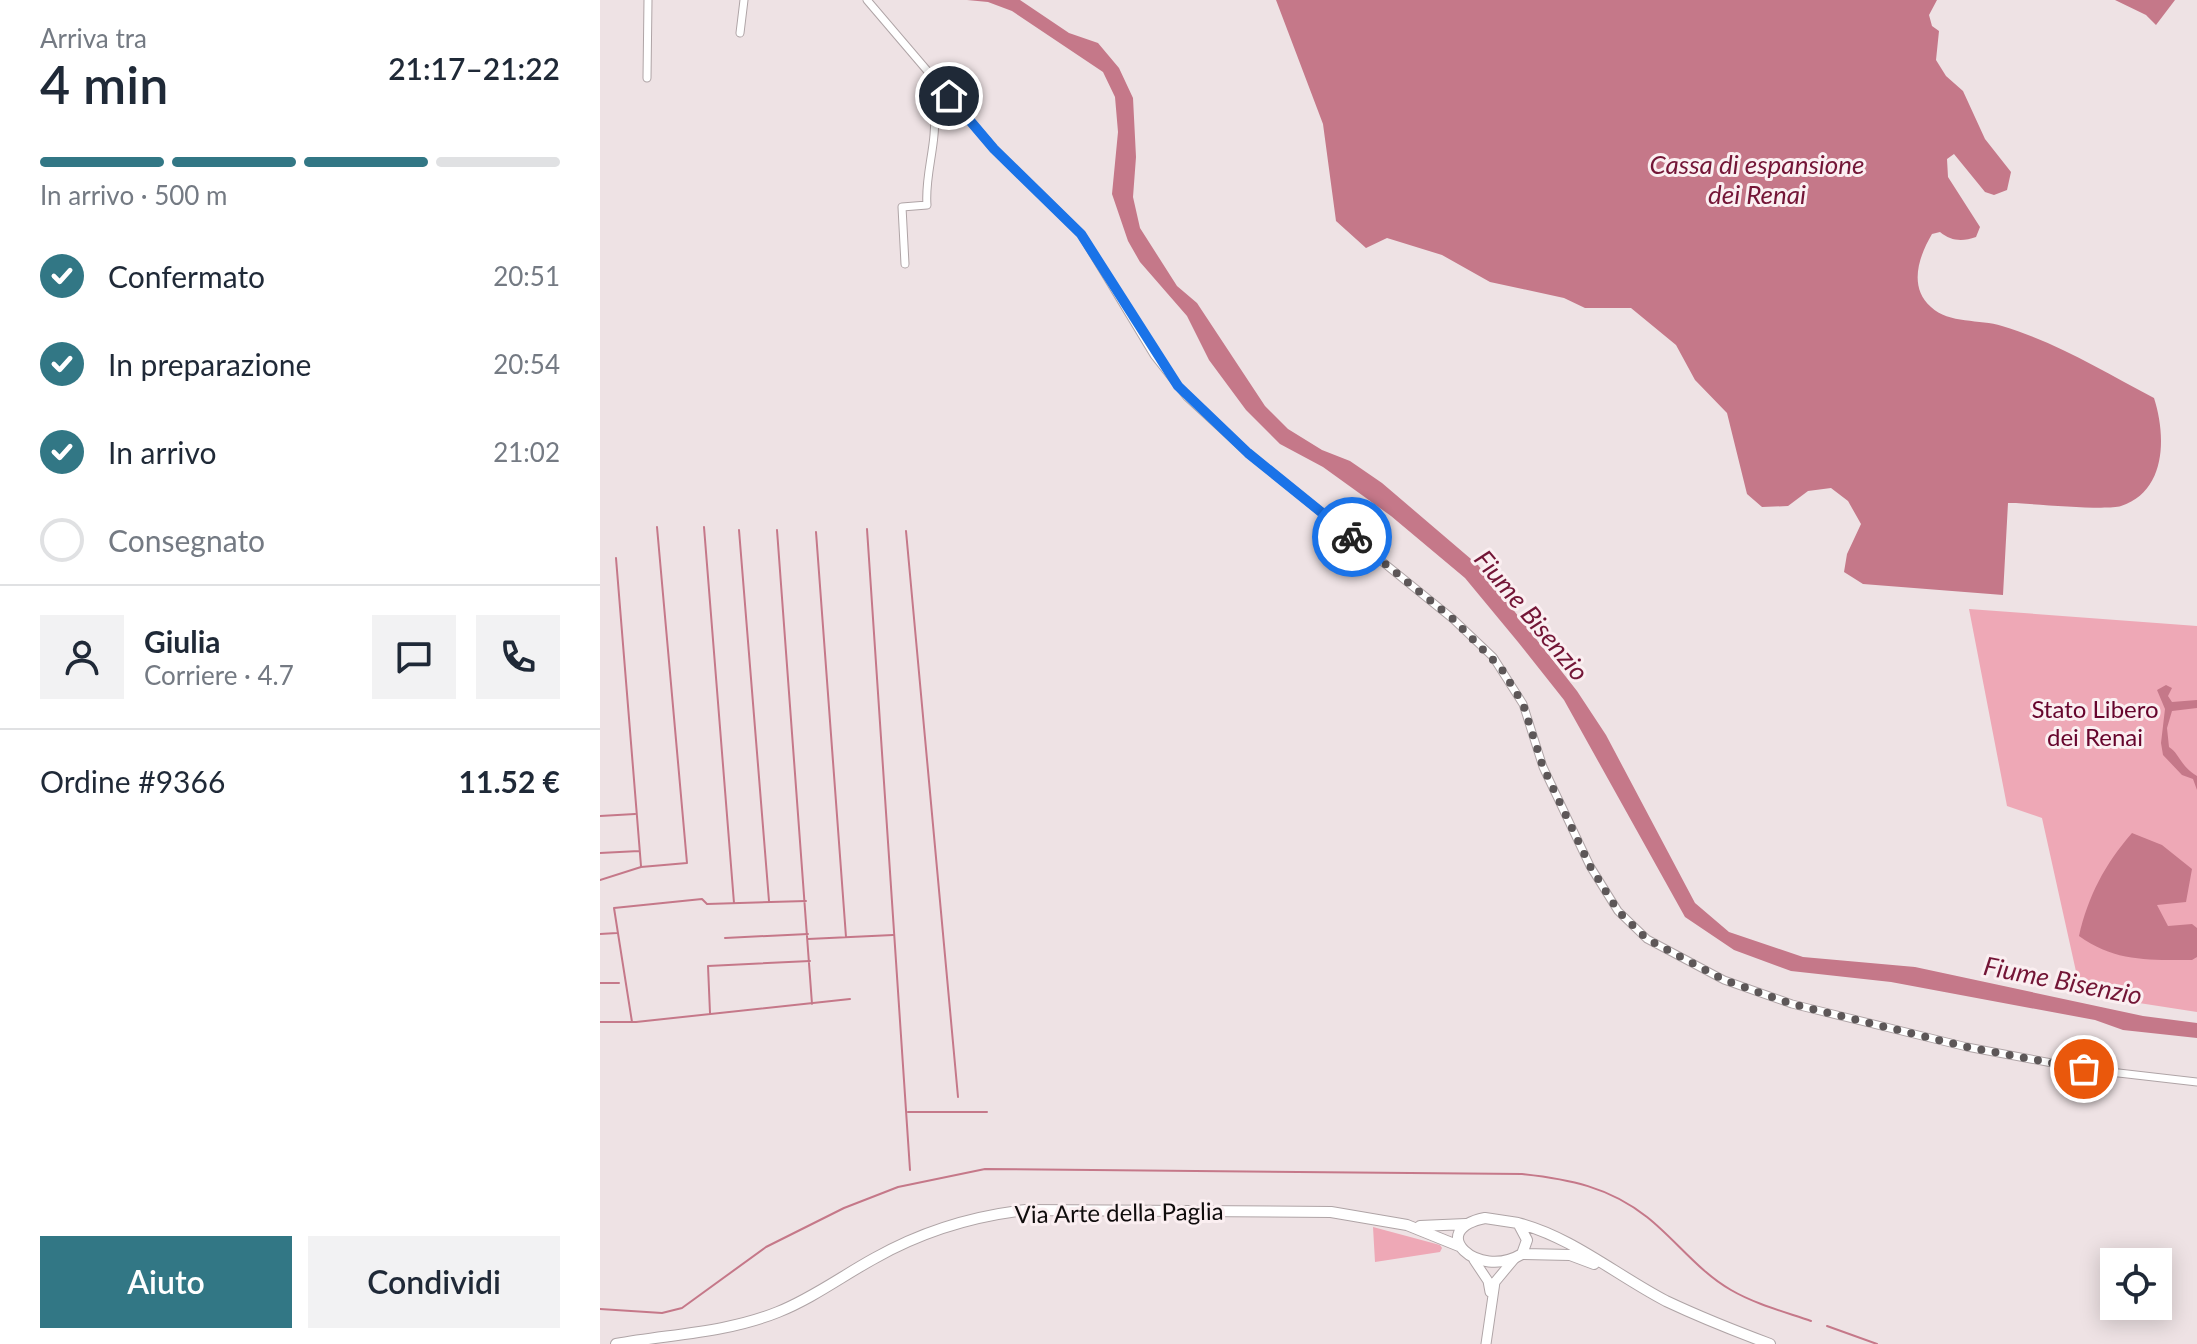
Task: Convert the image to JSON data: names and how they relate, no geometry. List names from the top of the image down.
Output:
{
  "streets": {
    "main road": ["Via Arte della Paglia"]
  },
  "water": ["Cassa di espansione dei Renai", "Fiume Bisenzio"],
  "parks": ["Stato Libero dei Renai"],
  "page": {
    "heading": ["4 min", "Arriva tra", "21:17–21:22"],
    "panel": [
      "Giulia",
      "Corriere · 4.7",
      "Ordine #9366",
      "11.52 €"
    ],
    "bar": "In arrivo · 500 m",
    "list": [
      ["Confermato", "20:51"],
      ["In preparazione", "20:54"],
      ["In arrivo", "21:02"],
      "Consegnato"
    ],
    "buttons": ["Aiuto", "Condividi"]
  }
}
